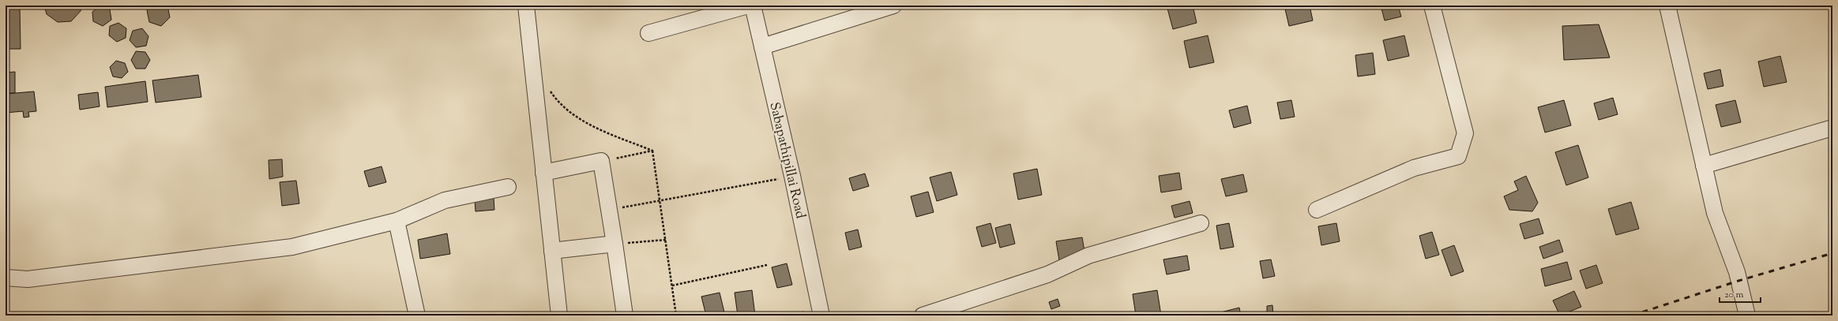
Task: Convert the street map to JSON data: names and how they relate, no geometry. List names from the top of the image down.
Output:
{
  "streets": {
    "street": ["Sabapathipillai Road"]
  },
  "scale_bar": "20 m"
}
